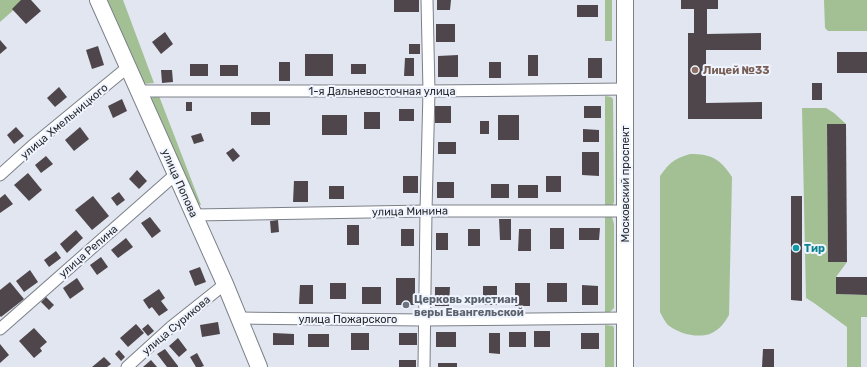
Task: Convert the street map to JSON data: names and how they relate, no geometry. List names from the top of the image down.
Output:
{
  "streets": {
    "street": [
      "1-я Дальневосточная улица",
      "улица Хмельницкого",
      "улица Попова",
      "Московский проспект",
      "улица Минина",
      "улица Репина",
      "улица Пожарского",
      "улица Сурикова"
    ]
  },
  "crossings": [
    ["1-я Дальневосточная улица", "улица Попова"],
    ["1-я Дальневосточная улица", "Московский проспект"],
    ["улица Хмельницкого", "улица Попова"],
    ["улица Попова", "улица Минина"],
    ["улица Попова", "улица Репина"],
    ["улица Попова", "улица Пожарского"],
    ["улица Попова", "улица Сурикова"],
    ["Московский проспект", "улица Минина"],
    ["Московский проспект", "улица Пожарского"]
  ],
  "places": ["Лицей №33", "Тир", "Церковь христиан веры Евангельской"]
}
